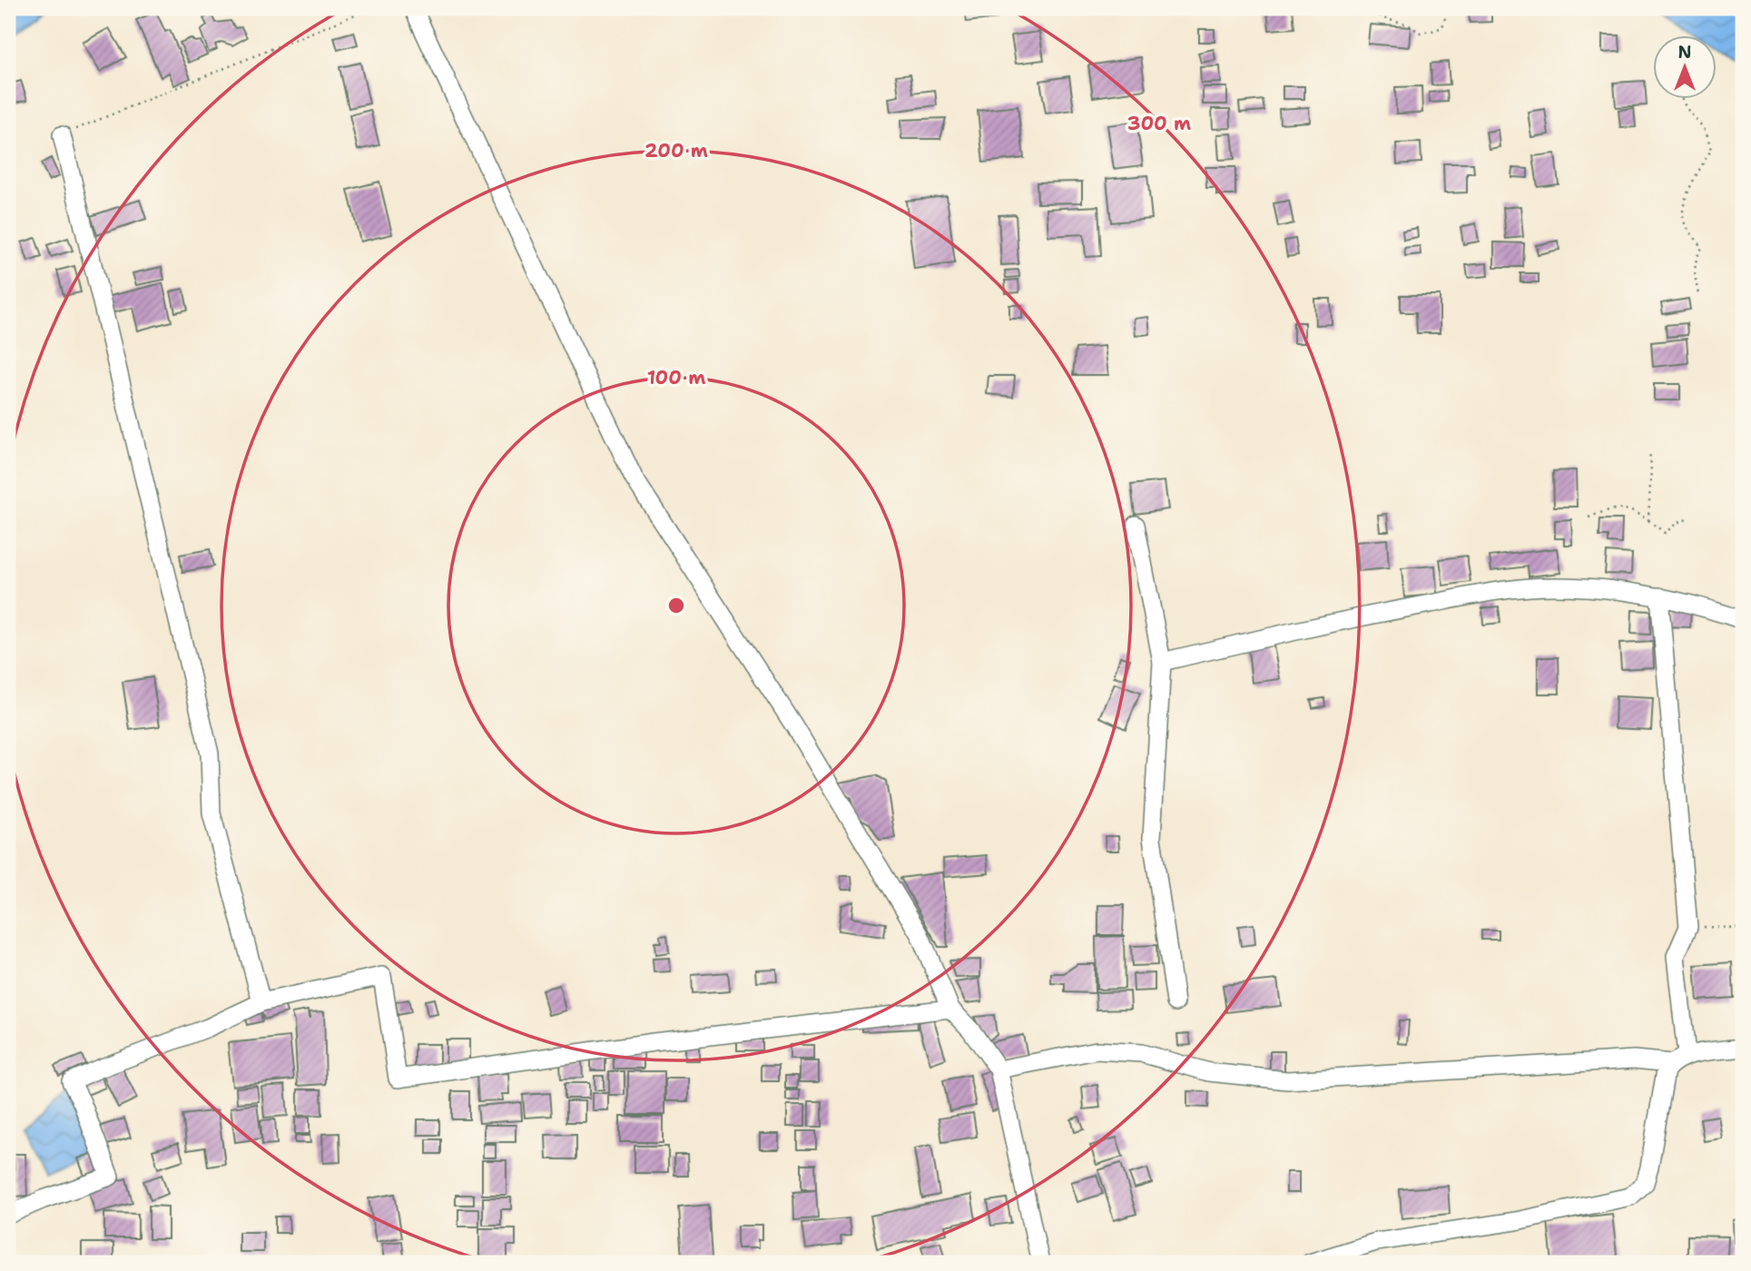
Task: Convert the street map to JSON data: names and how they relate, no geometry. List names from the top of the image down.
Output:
{
  "north": "top",
  "rings": ["300 m", "200 m", "100 m"]
}
